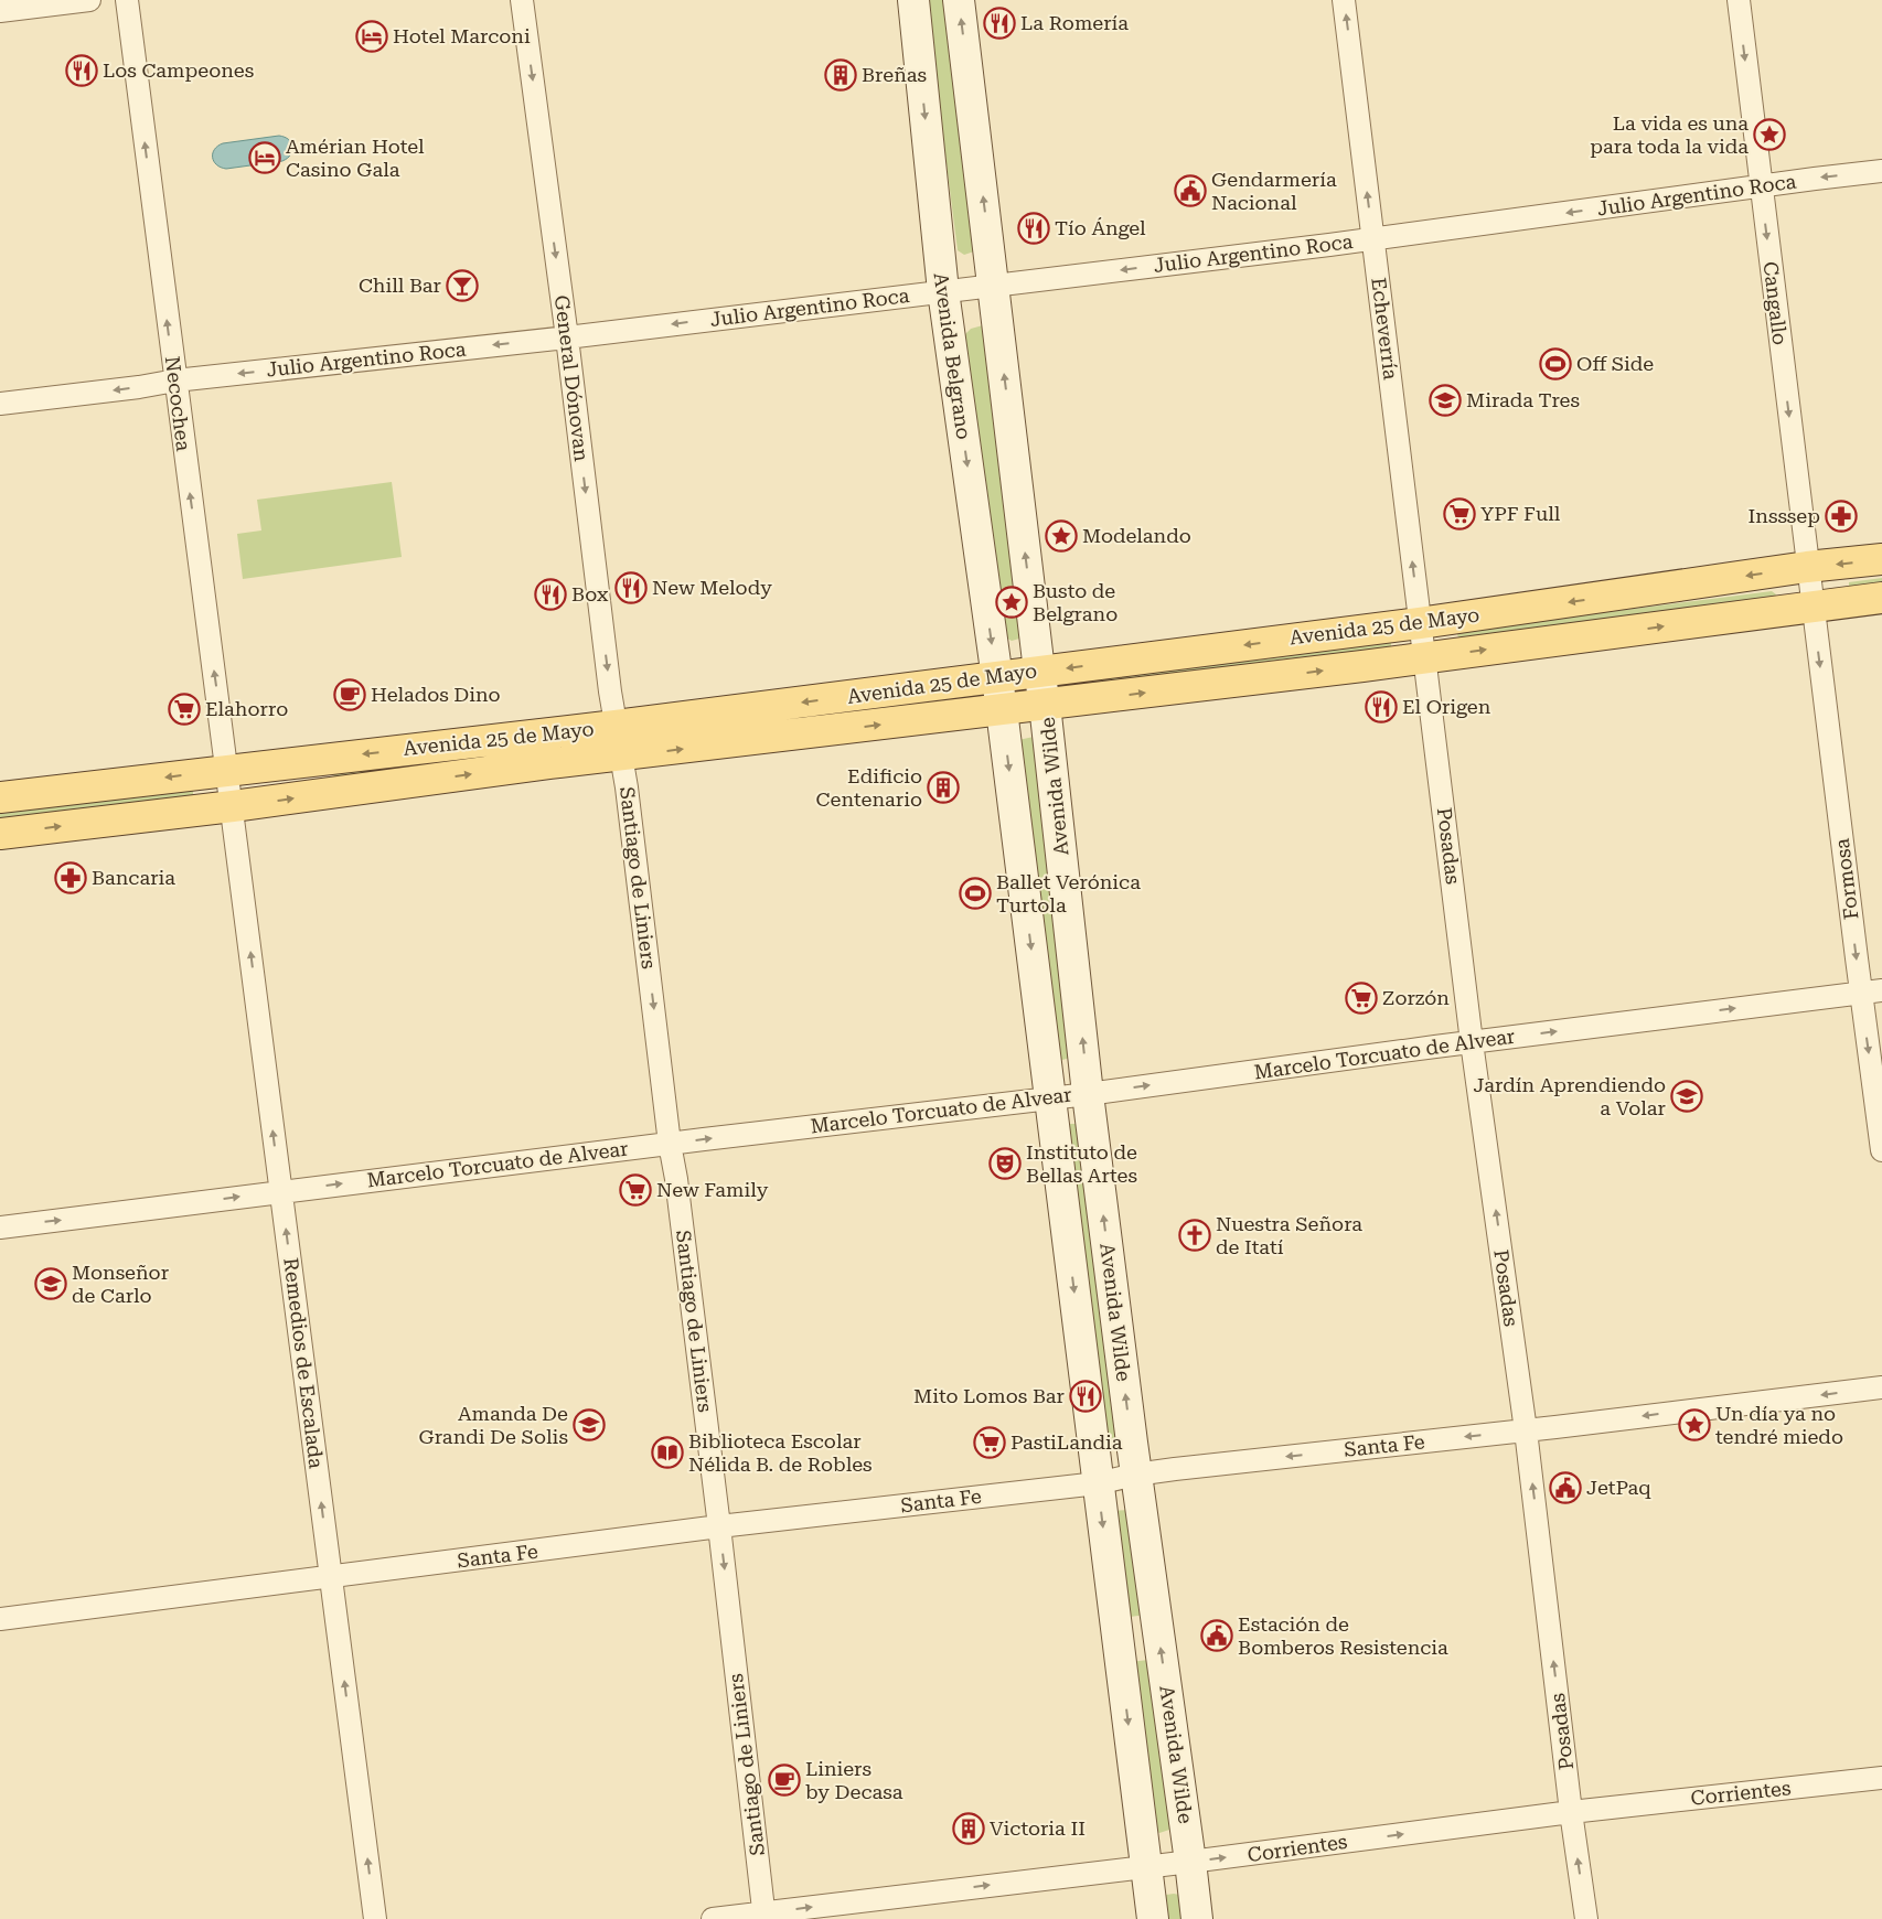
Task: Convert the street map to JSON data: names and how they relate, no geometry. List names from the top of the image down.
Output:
{
  "streets": {
    "main road": ["Avenida Belgrano", "Avenida 25 de Mayo", "Avenida Wilde"],
    "street": [
      "Julio Argentino Roca",
      "Cangallo",
      "Echeverría",
      "General Dónovan",
      "Necochea",
      "Posadas",
      "Santiago de Liniers",
      "Formosa",
      "Marcelo Torcuato de Alvear",
      "Remedios de Escalada",
      "Santa Fe",
      "Corrientes"
    ]
  },
  "crossings": [
    ["Julio Argentino Roca", "Cangallo"],
    ["Julio Argentino Roca", "Echeverría"],
    ["Julio Argentino Roca", "Avenida Belgrano"],
    ["Julio Argentino Roca", "General Dónovan"],
    ["Julio Argentino Roca", "Necochea"],
    ["Cangallo", "Avenida 25 de Mayo"],
    ["Cangallo", "Formosa"],
    ["Echeverría", "Avenida 25 de Mayo"],
    ["Echeverría", "Posadas"],
    ["Avenida Belgrano", "Avenida 25 de Mayo"],
    ["Avenida Belgrano", "Avenida Wilde"],
    ["General Dónovan", "Avenida 25 de Mayo"],
    ["General Dónovan", "Santiago de Liniers"],
    ["Necochea", "Avenida 25 de Mayo"],
    ["Necochea", "Remedios de Escalada"],
    ["Avenida 25 de Mayo", "Avenida Wilde"],
    ["Avenida 25 de Mayo", "Posadas"],
    ["Avenida 25 de Mayo", "Santiago de Liniers"],
    ["Avenida 25 de Mayo", "Formosa"],
    ["Avenida 25 de Mayo", "Remedios de Escalada"],
    ["Avenida Wilde", "Marcelo Torcuato de Alvear"],
    ["Avenida Wilde", "Santa Fe"],
    ["Avenida Wilde", "Corrientes"],
    ["Posadas", "Marcelo Torcuato de Alvear"],
    ["Posadas", "Santa Fe"],
    ["Posadas", "Corrientes"],
    ["Santiago de Liniers", "Marcelo Torcuato de Alvear"],
    ["Santiago de Liniers", "Santa Fe"],
    ["Santiago de Liniers", "Corrientes"],
    ["Formosa", "Marcelo Torcuato de Alvear"],
    ["Marcelo Torcuato de Alvear", "Remedios de Escalada"],
    ["Remedios de Escalada", "Santa Fe"]
  ],
  "one_way": [
    "Julio Argentino Roca",
    "Cangallo",
    "Echeverría",
    "General Dónovan",
    "Necochea",
    "Posadas",
    "Santiago de Liniers",
    "Formosa",
    "Marcelo Torcuato de Alvear",
    "Remedios de Escalada",
    "Santa Fe",
    "Corrientes"
  ],
  "places": {
    "restaurant": [
      "La Romería",
      "Los Campeones",
      "Tío Ángel",
      "New Melody",
      "Box",
      "El Origen",
      "Mito Lomos Bar"
    ],
    "hotel": ["Hotel Marconi", "Amérian Hotel Casino Gala"],
    "building": ["Breñas", "Edificio Centenario", "Victoria II"],
    "place": [
      "La vida es una para toda la vida",
      "Modelando",
      "Busto de Belgrano",
      "Un día ya no tendré miedo"
    ],
    "public building": ["Gendarmería Nacional", "JetPaq", "Estación de Bomberos Resistencia"],
    "bar": ["Chill Bar"],
    "sports": ["Off Side", "Ballet Verónica Turtola"],
    "school or university": [
      "Mirada Tres",
      "Jardín Aprendiendo a Volar",
      "Monseñor de Carlo",
      "Amanda De Grandi De Solis"
    ],
    "supermarket": [
      "YPF Full",
      "Elahorro",
      "Zorzón",
      "New Family",
      "PastiLandia"
    ],
    "pharmacy": ["Insssep", "Bancaria"],
    "cafe": ["Helados Dino", "Liniers by Decasa"],
    "theatre": ["Instituto de Bellas Artes"],
    "church": ["Nuestra Señora de Itatí"],
    "library": ["Biblioteca Escolar Nélida B. de Robles"]
  }
}
